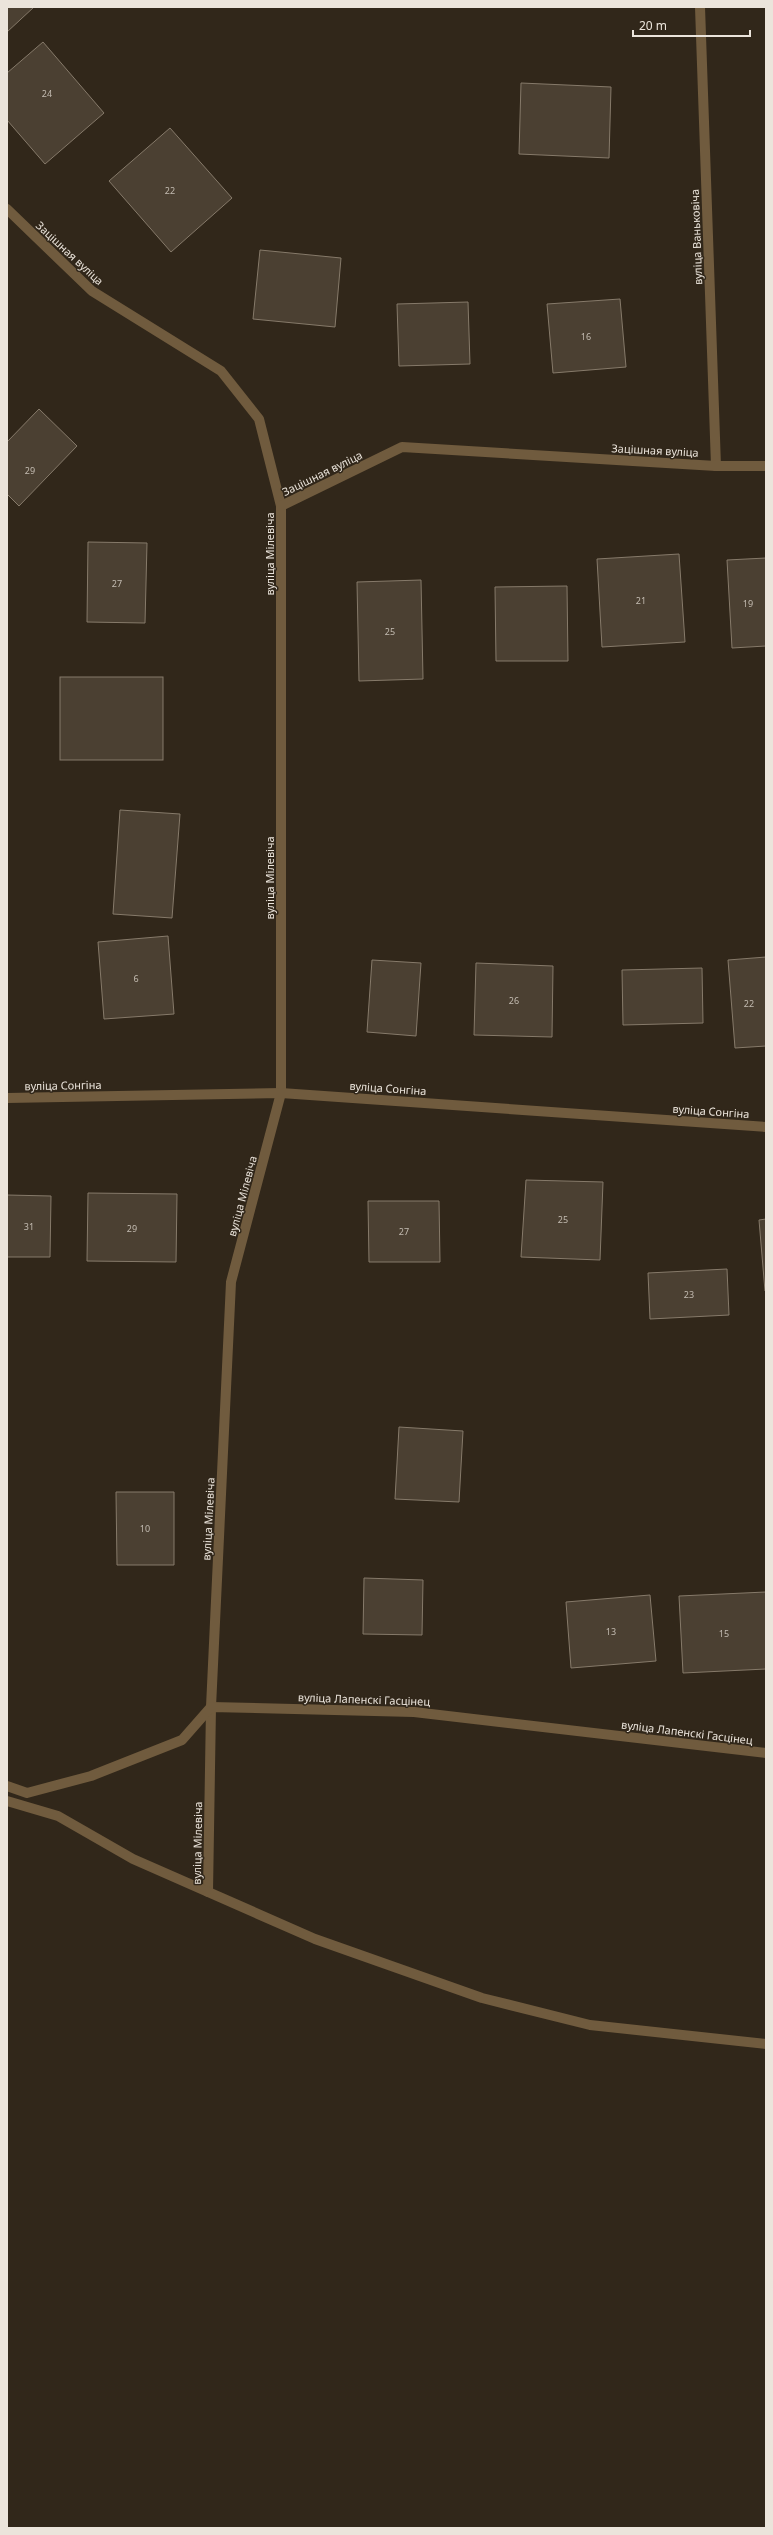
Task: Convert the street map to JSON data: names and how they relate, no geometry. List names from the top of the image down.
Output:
{
  "streets": {
    "street": [
      "вуліца Ваньковіча",
      "Зацішная вуліца",
      "вуліца Мілевіча",
      "вуліца Сонгіна",
      "вуліца Лапенскі Гасцінец"
    ]
  },
  "crossings": [
    ["вуліца Ваньковіча", "Зацішная вуліца"],
    ["Зацішная вуліца", "вуліца Мілевіча"],
    ["вуліца Мілевіча", "вуліца Сонгіна"],
    ["вуліца Мілевіча", "вуліца Лапенскі Гасцінец"]
  ],
  "house_numbers": [
    "24",
    "22",
    "16",
    "29",
    "27",
    "21",
    "19",
    "25",
    "6",
    "26",
    "22",
    "25",
    "31",
    "29",
    "27",
    "23",
    "10",
    "13",
    "15"
  ],
  "scale_bar": "20 m"
}
